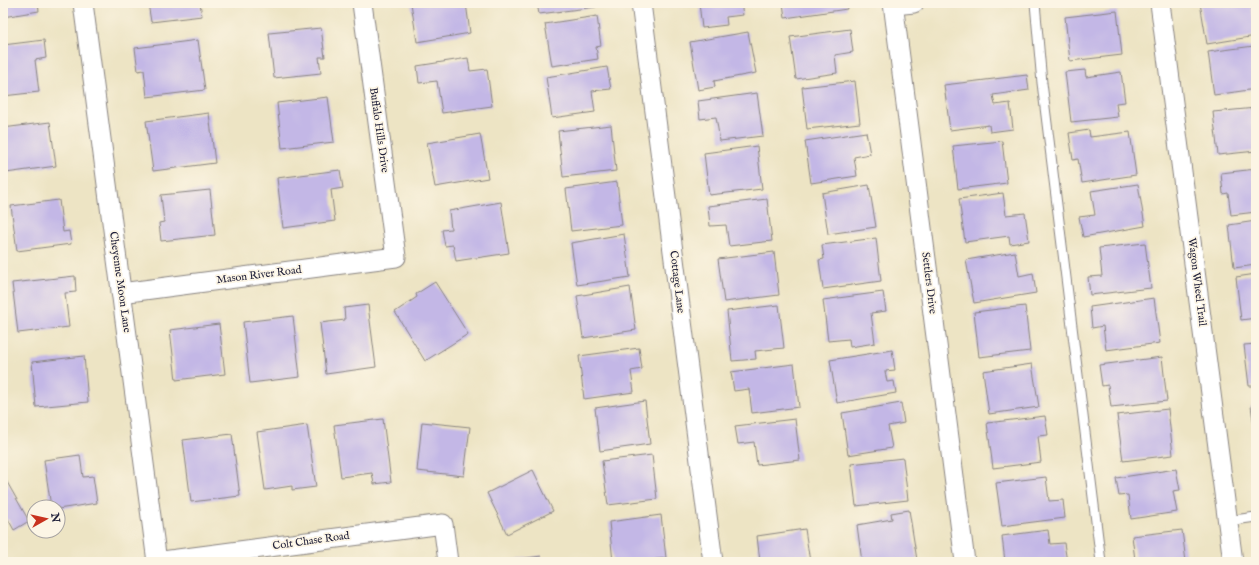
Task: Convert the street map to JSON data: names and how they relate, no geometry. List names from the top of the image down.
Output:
{
  "streets": {
    "street": [
      "Buffalo Hills Drive",
      "Mason River Road",
      "Cheyenne Moon Lane",
      "Cottage Lane",
      "Wagon Wheel Trail",
      "Settlers Drive",
      "Colt Chase Road"
    ]
  },
  "crossings": [
    ["Buffalo Hills Drive", "Mason River Road"],
    ["Mason River Road", "Cheyenne Moon Lane"],
    ["Cheyenne Moon Lane", "Colt Chase Road"]
  ],
  "north": "right"
}
